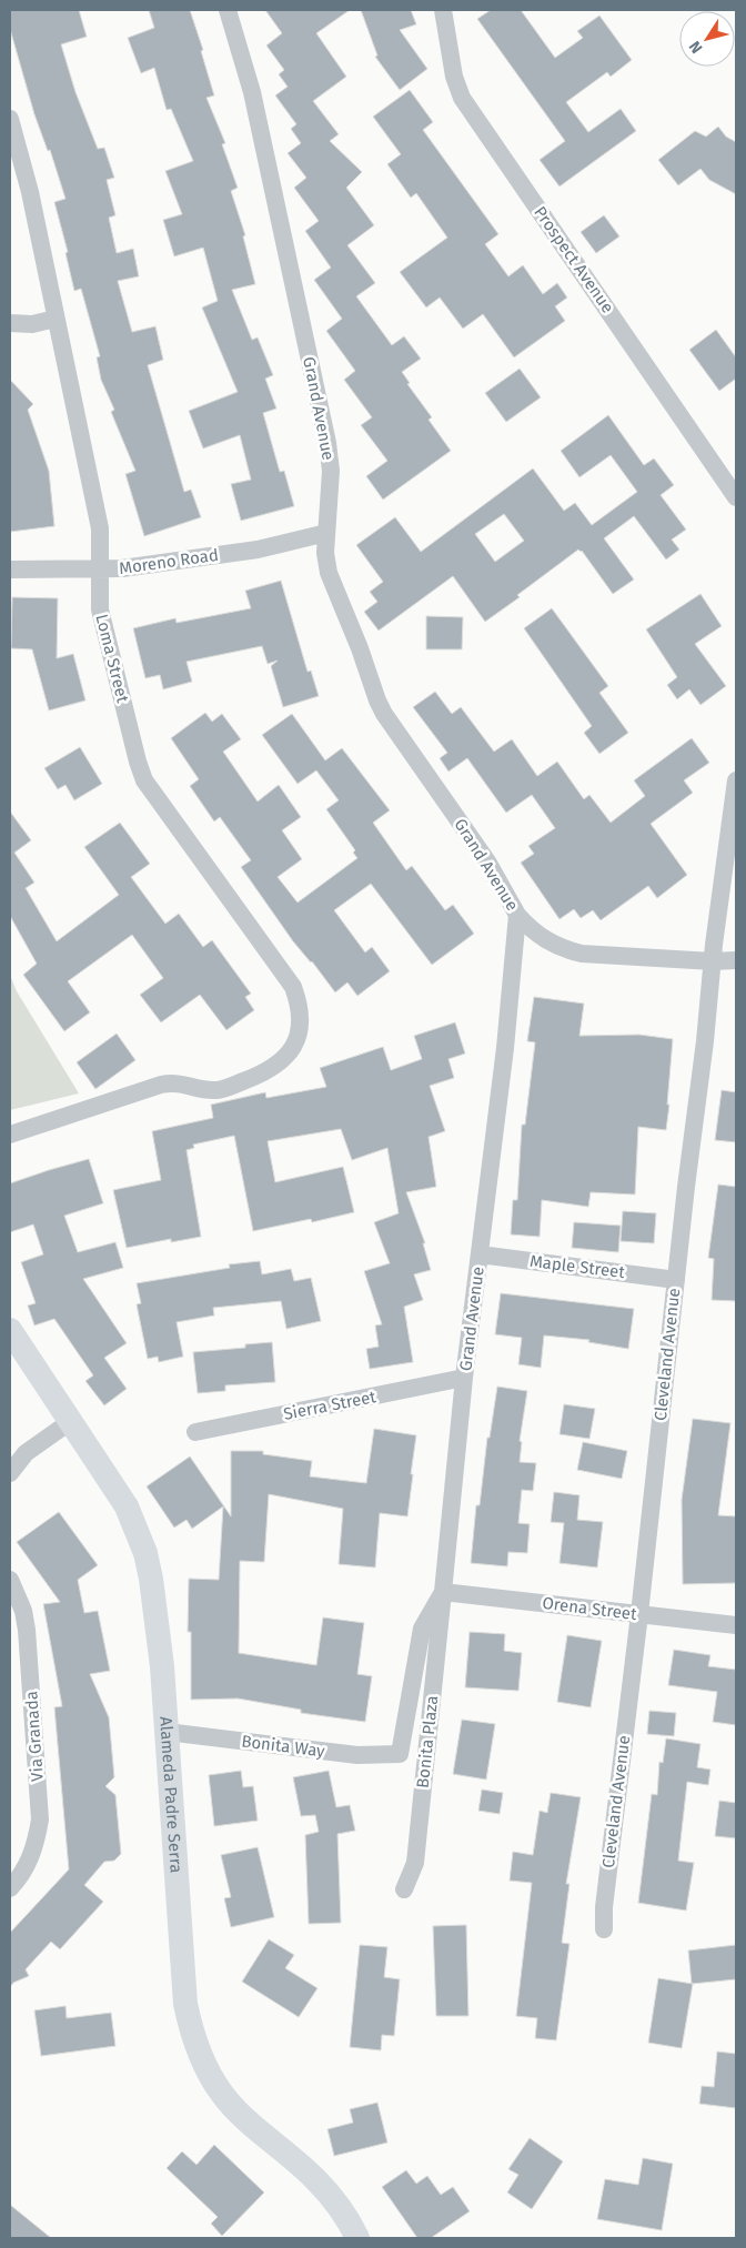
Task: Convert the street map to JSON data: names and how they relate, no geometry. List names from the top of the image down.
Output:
{
  "streets": {
    "street": [
      "Prospect Avenue",
      "Grand Avenue",
      "Moreno Road",
      "Loma Street",
      "Maple Street",
      "Cleveland Avenue",
      "Sierra Street",
      "Orena Street",
      "Via Granada",
      "Bonita Plaza",
      "Bonita Way",
      "Alameda Padre Serra"
    ]
  },
  "crossings": [
    ["Grand Avenue", "Moreno Road"],
    ["Grand Avenue", "Maple Street"],
    ["Grand Avenue", "Sierra Street"],
    ["Grand Avenue", "Orena Street"],
    ["Grand Avenue", "Bonita Plaza"],
    ["Grand Avenue", "Bonita Way"],
    ["Moreno Road", "Loma Street"],
    ["Maple Street", "Cleveland Avenue"],
    ["Cleveland Avenue", "Orena Street"],
    ["Orena Street", "Bonita Plaza"],
    ["Bonita Way", "Alameda Padre Serra"]
  ],
  "north": "bottom left"
}
